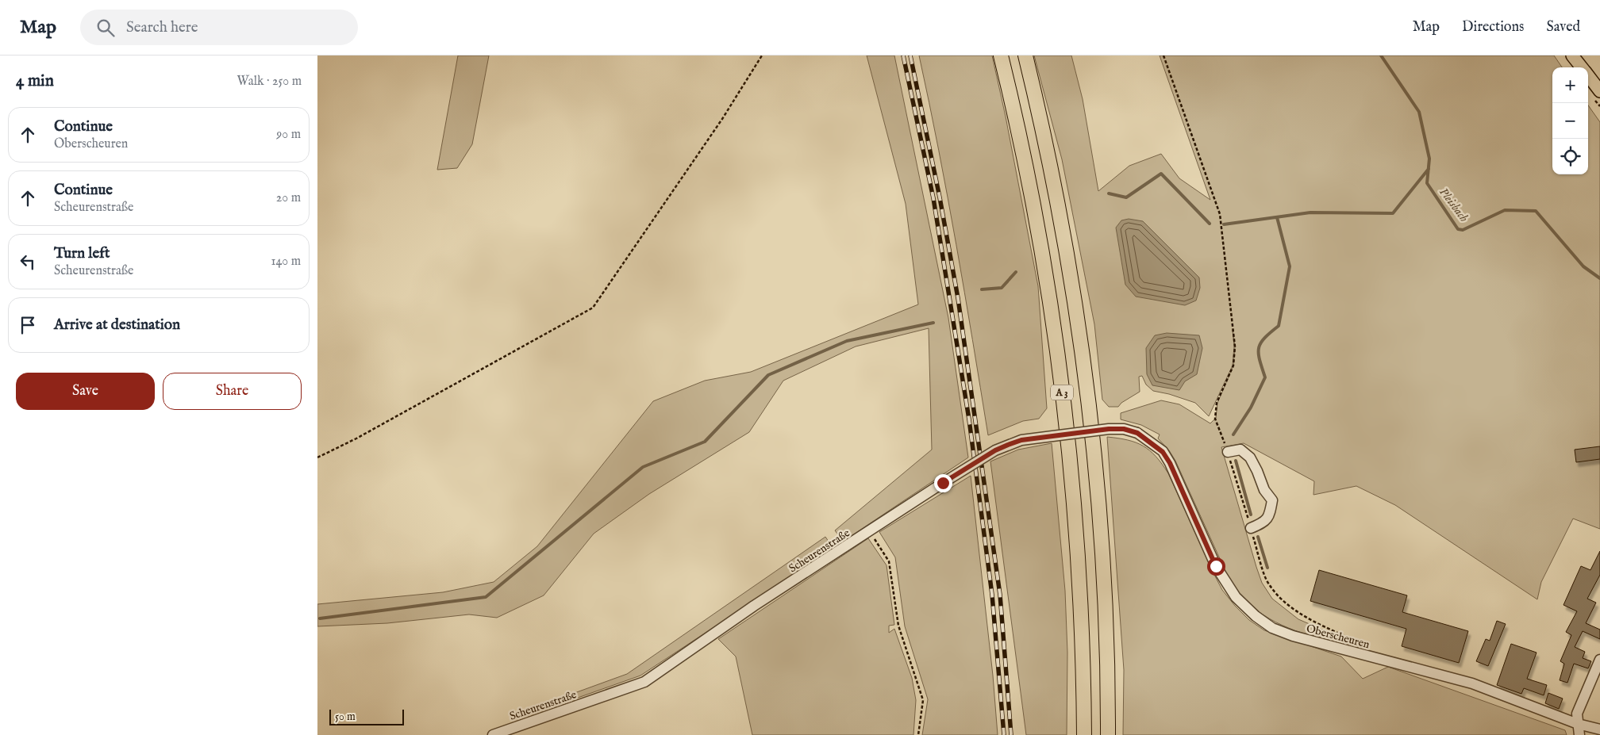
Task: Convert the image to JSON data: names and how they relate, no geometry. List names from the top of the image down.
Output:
{
  "streets": {
    "highway": ["A 3"],
    "street": ["Scheurenstraße", "Oberscheuren"]
  },
  "crossings": [
    ["Scheurenstraße", "Oberscheuren"]
  ],
  "water": ["Pleisbach"],
  "scale_bar": "50 m",
  "page": {
    "header": "Map",
    "search": "Search here",
    "nav": ["Map", "Directions", "Saved"],
    "heading": ["4 min", "Walk · 250 m"],
    "map_buttons": ["+", "−"],
    "list": [
      ["Continue", "Oberscheuren", "90 m"],
      ["Continue", "Scheurenstraße", "20 m"],
      ["Turn left", "Scheurenstraße", "140 m"],
      "Arrive at destination"
    ],
    "buttons": ["Save", "Share"],
    "scale": "50 m"
  }
}
